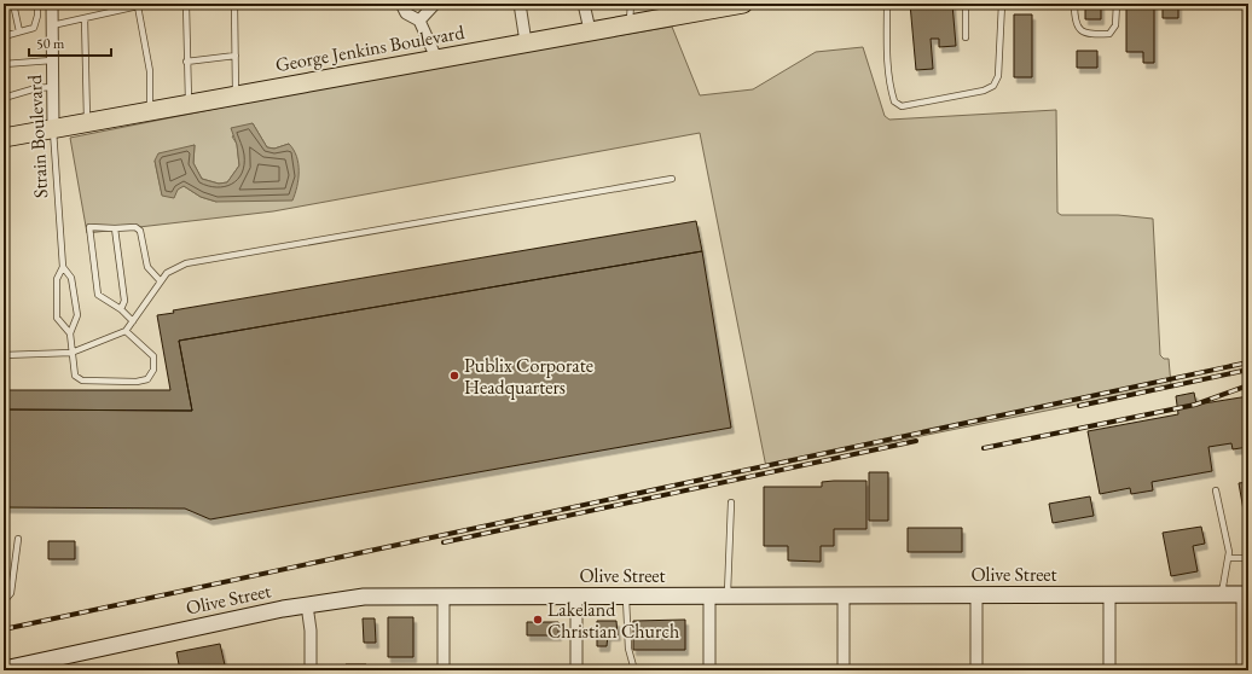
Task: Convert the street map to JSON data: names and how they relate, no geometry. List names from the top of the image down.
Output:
{
  "streets": {
    "main road": ["George Jenkins Boulevard", "Olive Street"],
    "street": ["Strain Boulevard"]
  },
  "crossings": [
    ["George Jenkins Boulevard", "Strain Boulevard"]
  ],
  "places": ["Publix Corporate Headquarters", "Lakeland Christian Church"],
  "scale_bar": "50 m"
}
